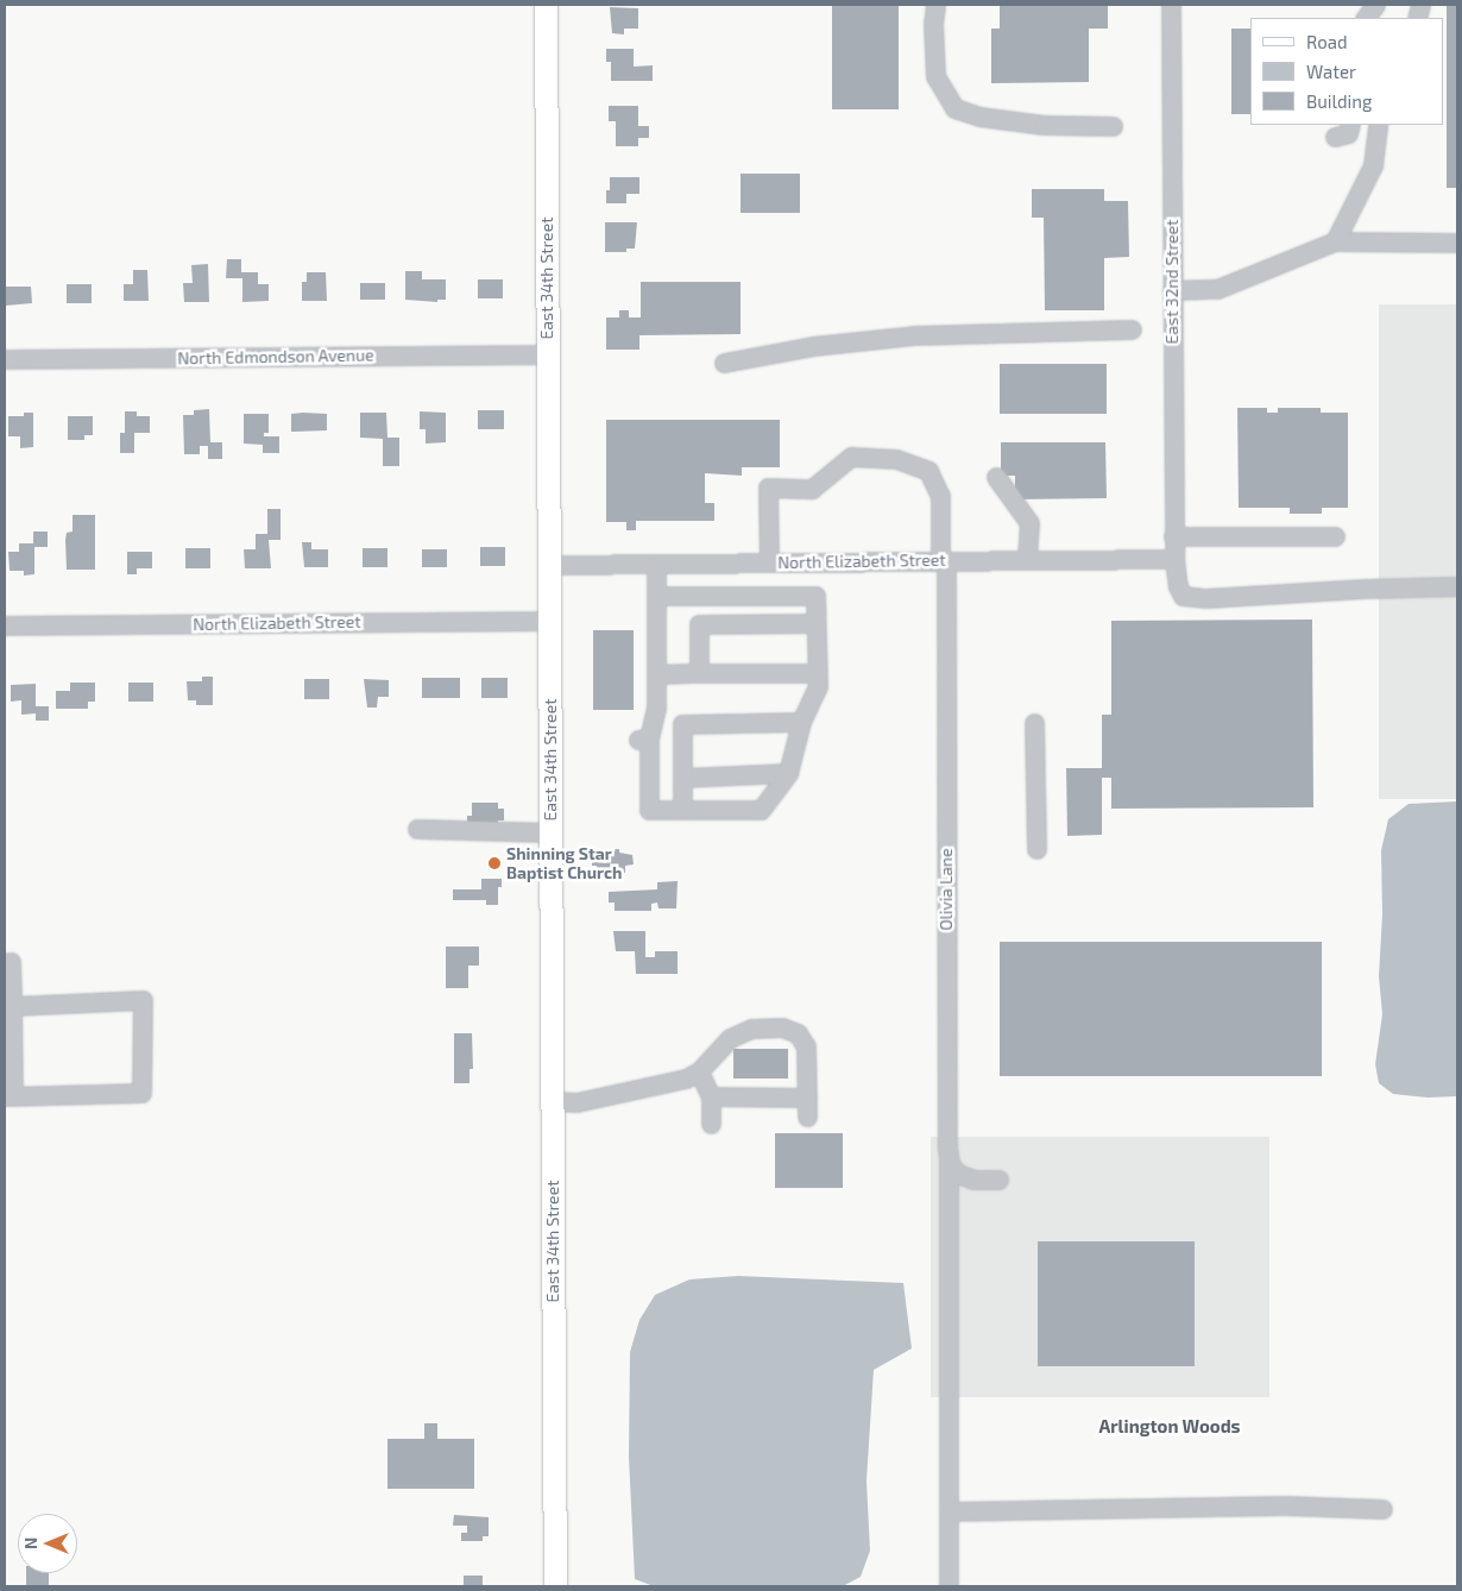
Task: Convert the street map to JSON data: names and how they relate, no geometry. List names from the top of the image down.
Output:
{
  "streets": {
    "main road": ["East 34th Street"],
    "street": [
      "East 32nd Street",
      "North Edmondson Avenue",
      "North Elizabeth Street",
      "Olivia Lane"
    ]
  },
  "crossings": [
    ["East 34th Street", "North Edmondson Avenue"],
    ["East 34th Street", "North Elizabeth Street"],
    ["East 32nd Street", "North Elizabeth Street"],
    ["North Elizabeth Street", "Olivia Lane"]
  ],
  "districts": ["Arlington Woods"],
  "places": ["Shinning Star Baptist Church"],
  "legend": ["Road", "Water", "Building"],
  "north": "left"
}
